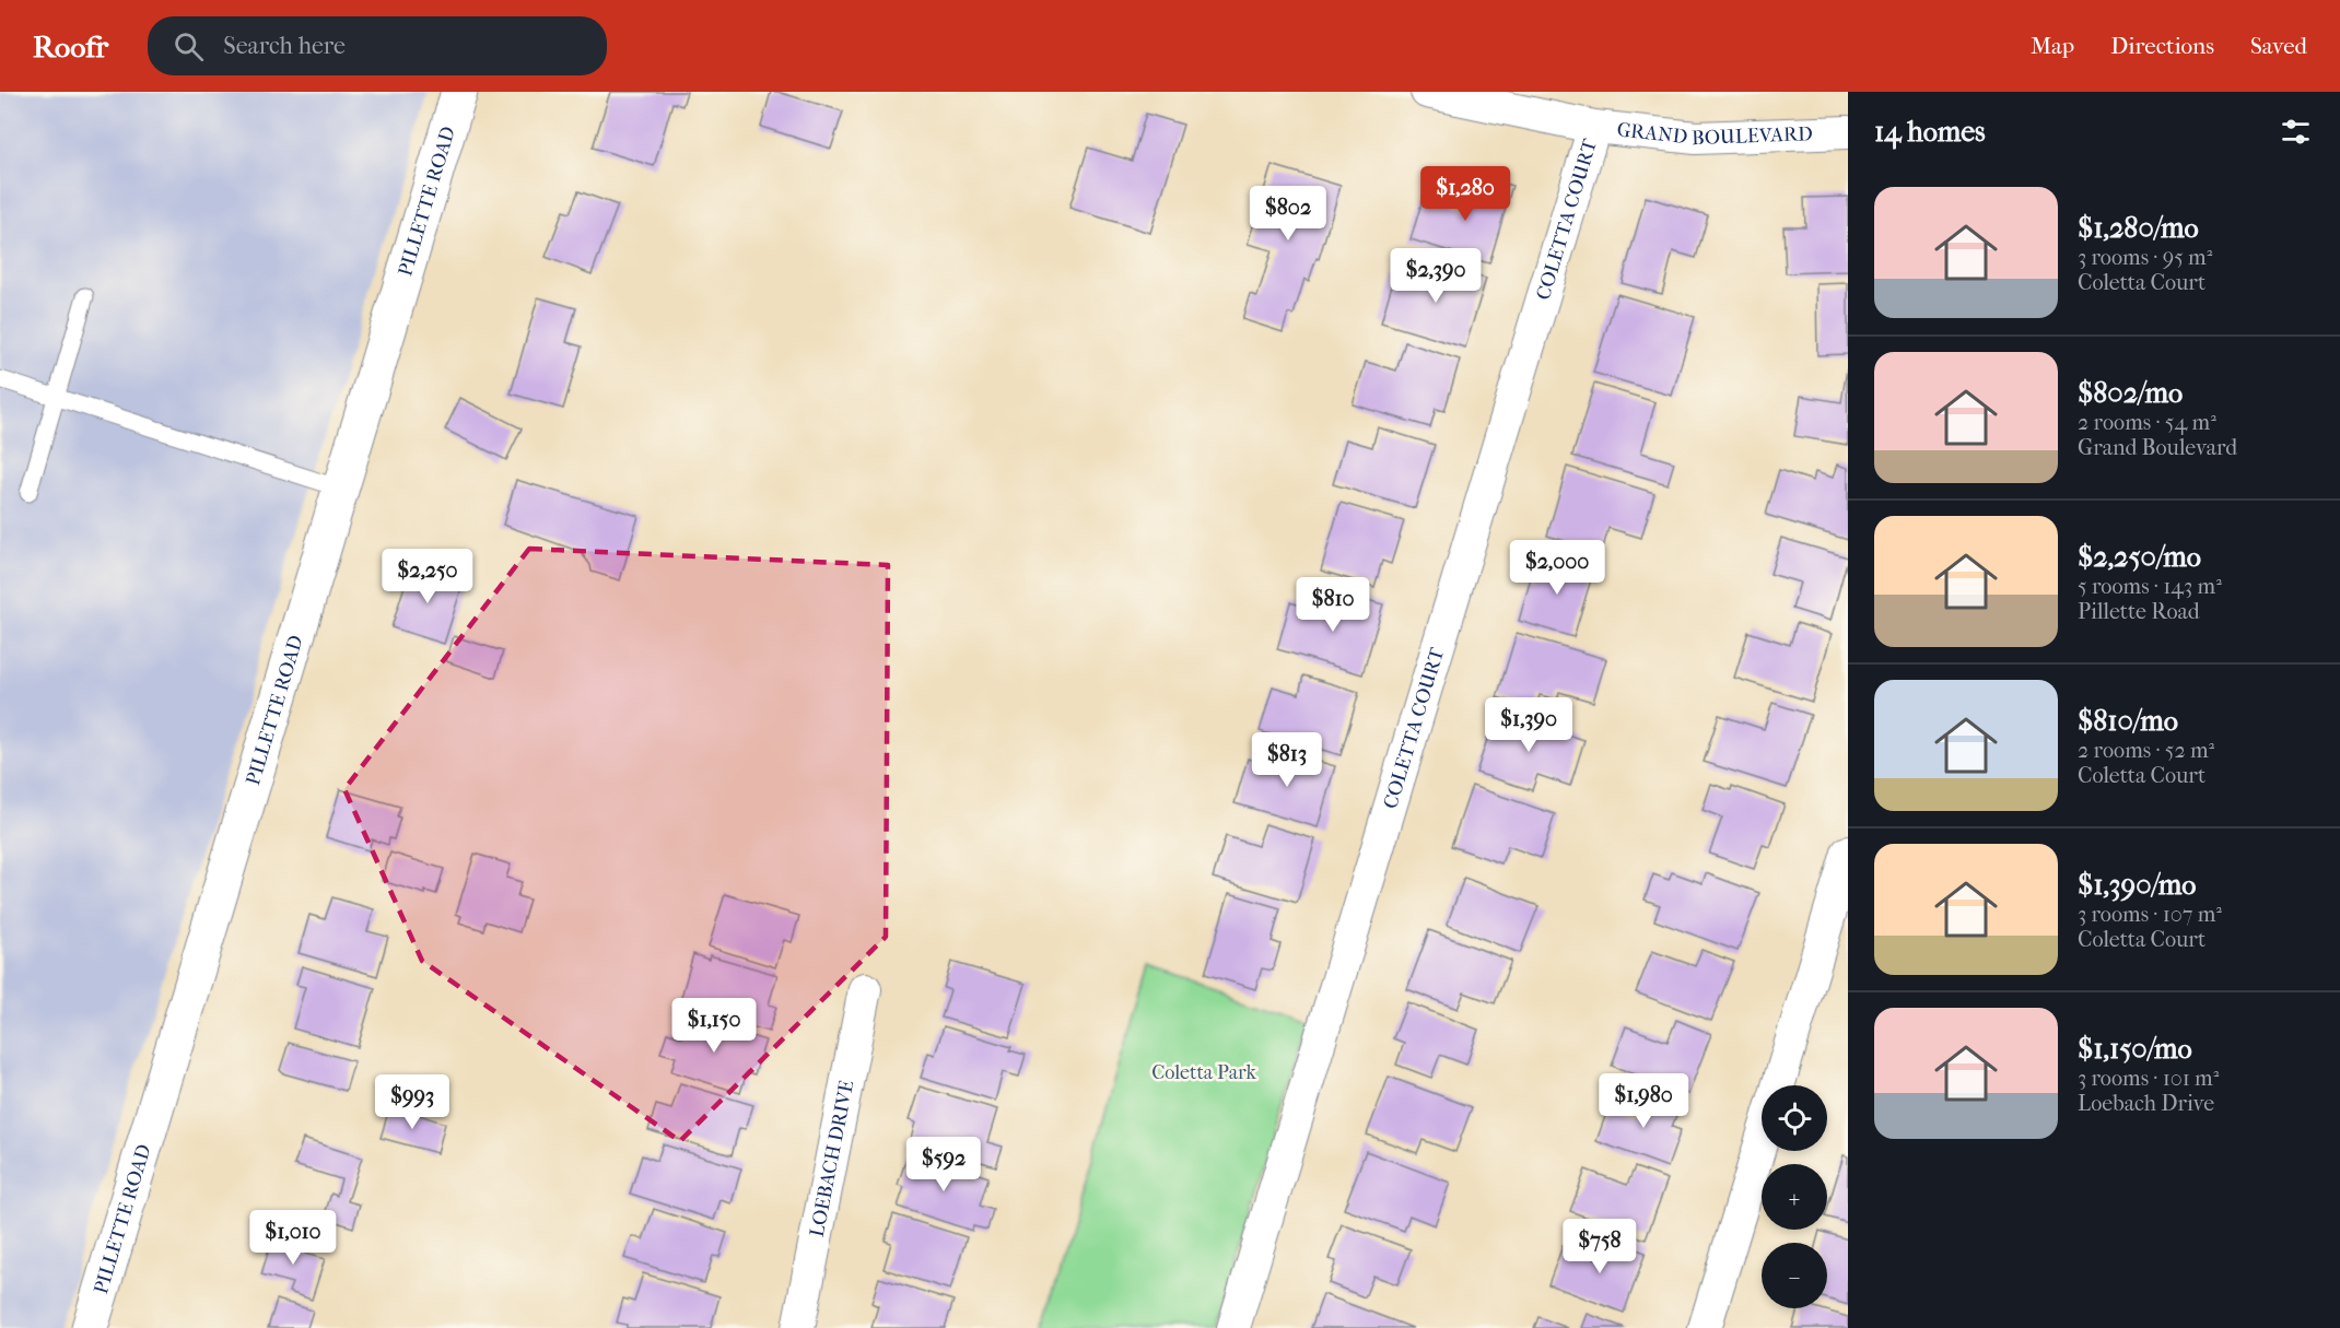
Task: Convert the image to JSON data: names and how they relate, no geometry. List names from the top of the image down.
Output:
{
  "streets": {
    "street": [
      "GRAND BOULEVARD",
      "PILLETTE ROAD",
      "COLETTA COURT",
      "LOEBACH DRIVE"
    ]
  },
  "crossings": [
    ["GRAND BOULEVARD", "COLETTA COURT"]
  ],
  "parks": ["Coletta Park"],
  "page": {
    "header": "Roofr",
    "search": "Search here",
    "nav": ["Map", "Directions", "Saved"],
    "heading": "14 homes",
    "price": [
      "$1,280",
      "$802",
      "$2,390",
      "$2,000",
      "$2,250",
      "$810",
      "$1,390",
      "$813",
      "$1,150",
      "$1,980",
      "$993",
      "$592",
      "$1,010",
      "$758"
    ],
    "list": [
      {
        "name": "$1,280/mo",
        "note": "3 rooms · 95 m² · Coletta Court"
      },
      {
        "name": "$802/mo",
        "note": "2 rooms · 54 m² · Grand Boulevard"
      },
      {
        "name": "$2,250/mo",
        "note": "5 rooms · 143 m² · Pillette Road"
      },
      {
        "name": "$810/mo",
        "note": "2 rooms · 52 m² · Coletta Court"
      },
      {
        "name": "$1,390/mo",
        "note": "3 rooms · 107 m² · Coletta Court"
      },
      {
        "name": "$1,150/mo",
        "note": "3 rooms · 101 m² · Loebach Drive"
      }
    ],
    "map_buttons": ["+", "−"]
  }
}
